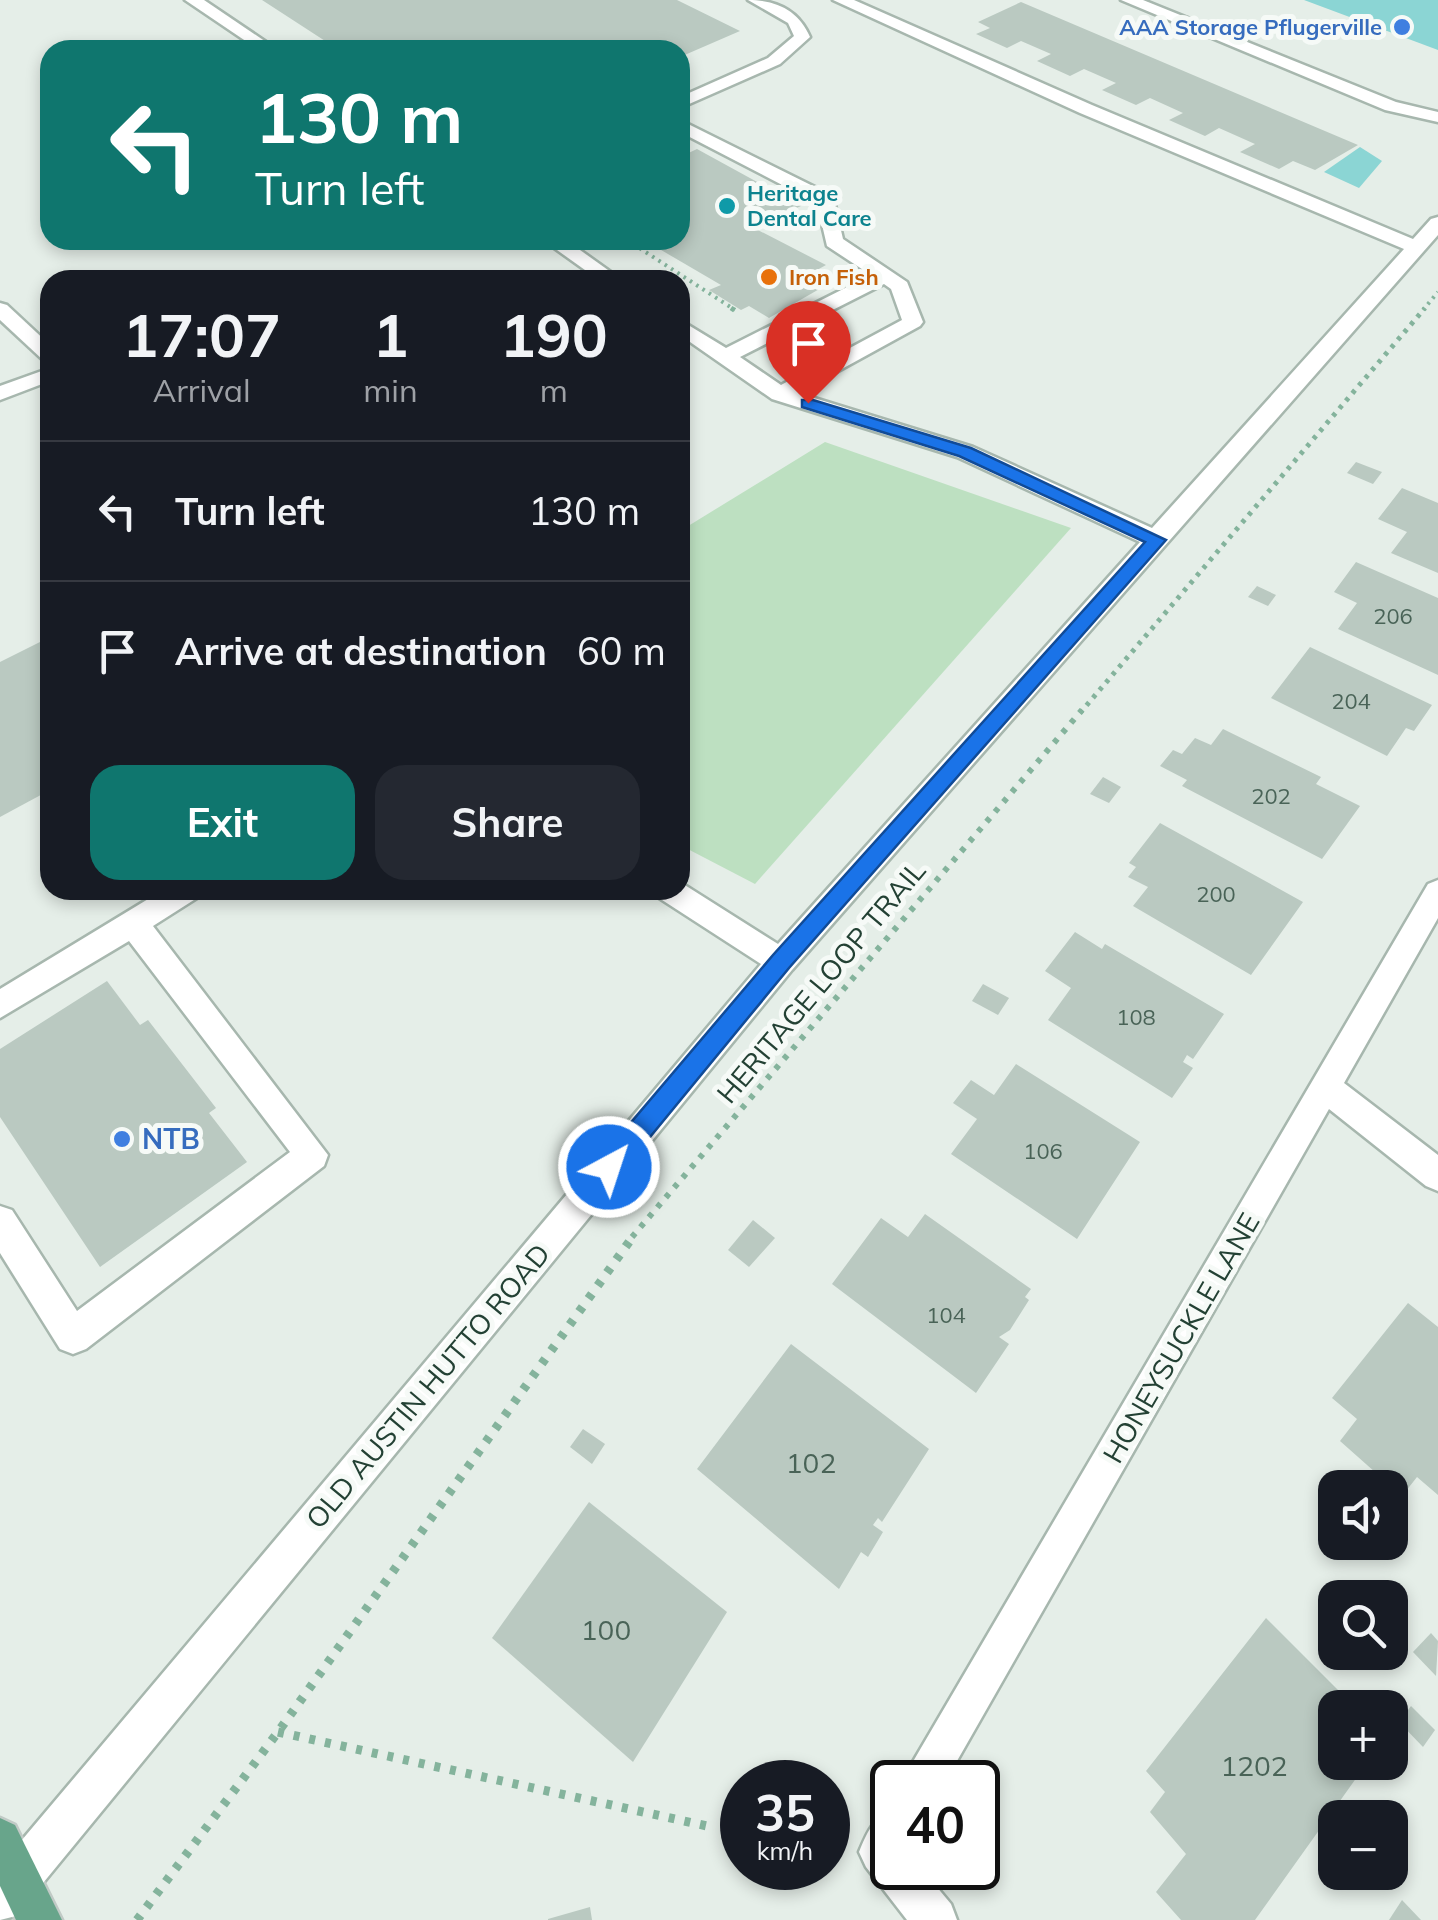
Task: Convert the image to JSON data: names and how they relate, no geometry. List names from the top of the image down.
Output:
{
  "streets": {
    "street": ["HONEYSUCKLE LANE", "OLD AUSTIN HUTTO ROAD"],
    "path": ["HERITAGE LOOP TRAIL"]
  },
  "places": [
    "AAA Storage Pflugerville",
    "Heritage Dental Care",
    "Iron Fish",
    "NTB"
  ],
  "house_numbers": [
    "206",
    "204",
    "202",
    "200",
    "108",
    "106",
    "104",
    "102",
    "100",
    "1202"
  ],
  "page": {
    "turn": ["130 m", "Turn left"],
    "eta": [
      "17:07",
      "Arrival",
      "1",
      "min",
      "190",
      "m"
    ],
    "list": [
      {
        "name": "Turn left",
        "value": "130 m"
      },
      {
        "name": "Arrive at destination",
        "value": "60 m"
      }
    ],
    "buttons": ["Exit", "Share"],
    "map_buttons": ["+", "−"],
    "speed": "35 km/h",
    "limit": "40"
  }
}
